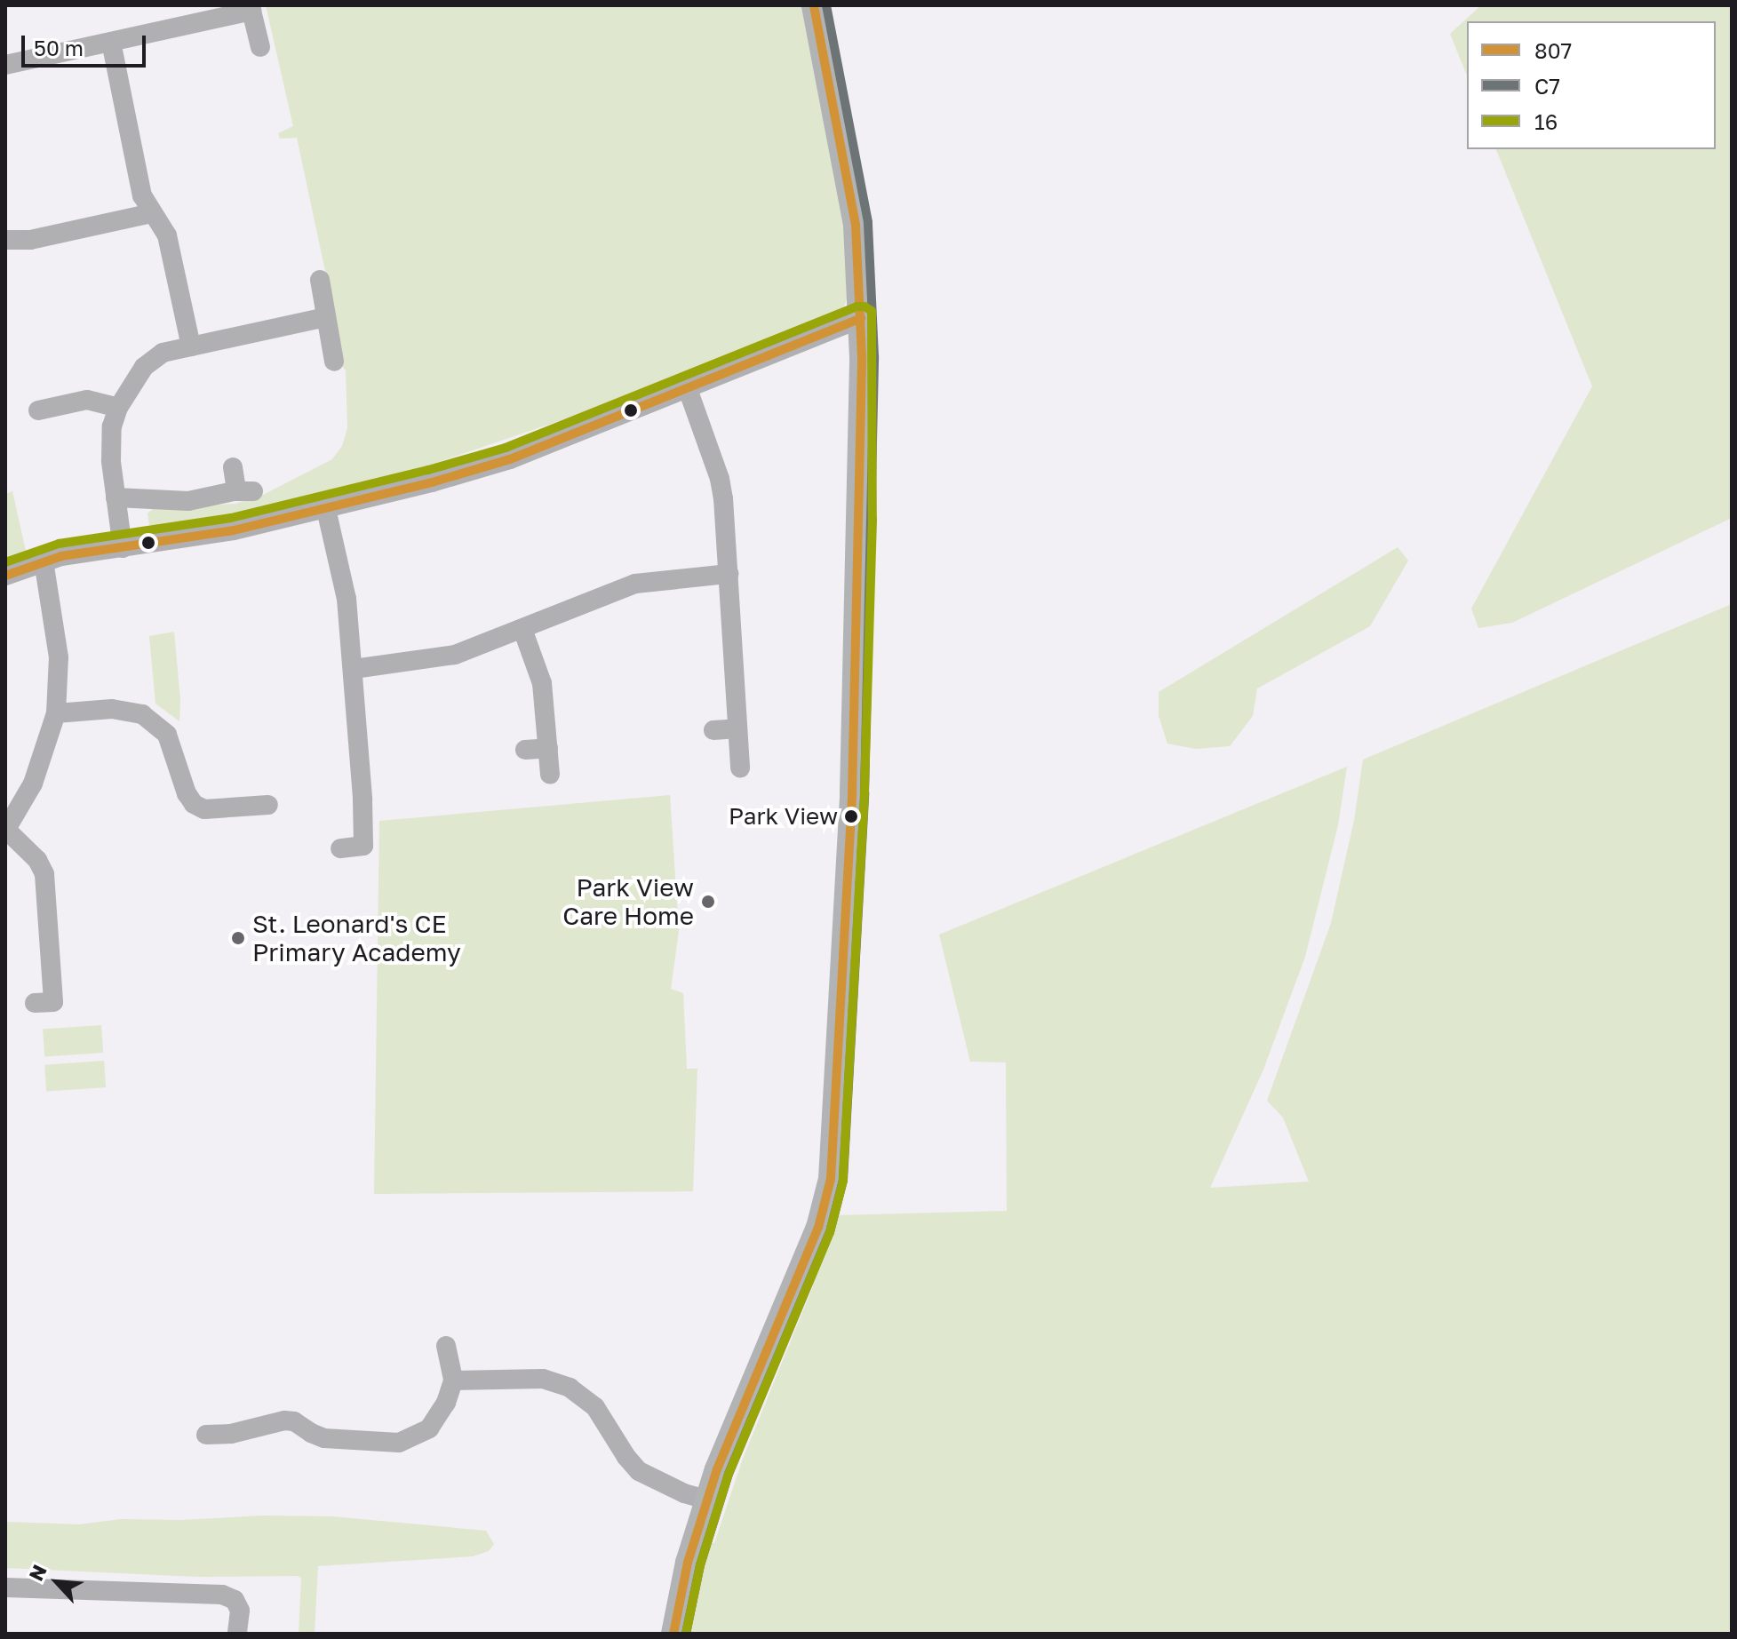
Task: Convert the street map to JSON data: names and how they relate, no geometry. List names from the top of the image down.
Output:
{
  "places": ["Park View", "Park View Care Home", "St. Leonard's CE Primary Academy"],
  "lines": ["transit line 807", "transit line C7", "transit line 16"],
  "legend": ["807", "C7", "16"],
  "scale_bar": "50 m",
  "north": "top left"
}
